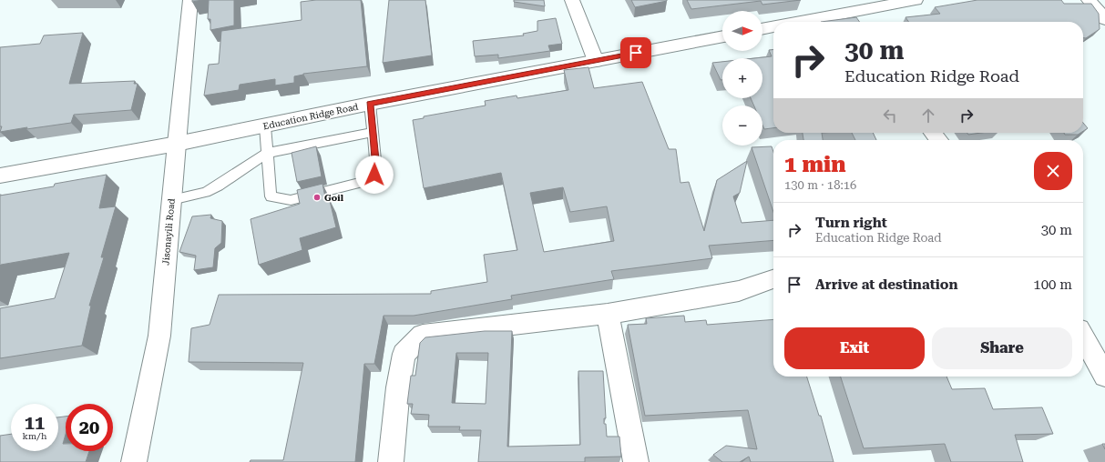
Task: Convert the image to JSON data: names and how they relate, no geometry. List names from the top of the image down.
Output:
{
  "streets": {
    "street": ["Education Ridge Road", "Jisonayili Road"]
  },
  "crossings": [
    ["Education Ridge Road", "Jisonayili Road"]
  ],
  "places": ["Goil"],
  "north": "right",
  "page": {
    "map_buttons": ["+", "−"],
    "turn": ["30 m", "Education Ridge Road"],
    "heading": ["1 min", "130 m · 18:16"],
    "list": [
      {
        "name": "Turn right",
        "note": "Education Ridge Road",
        "value": "30 m"
      },
      {
        "name": "Arrive at destination",
        "value": "100 m"
      }
    ],
    "buttons": ["Exit", "Share"],
    "speed": "11 km/h",
    "limit": "20"
  }
}
